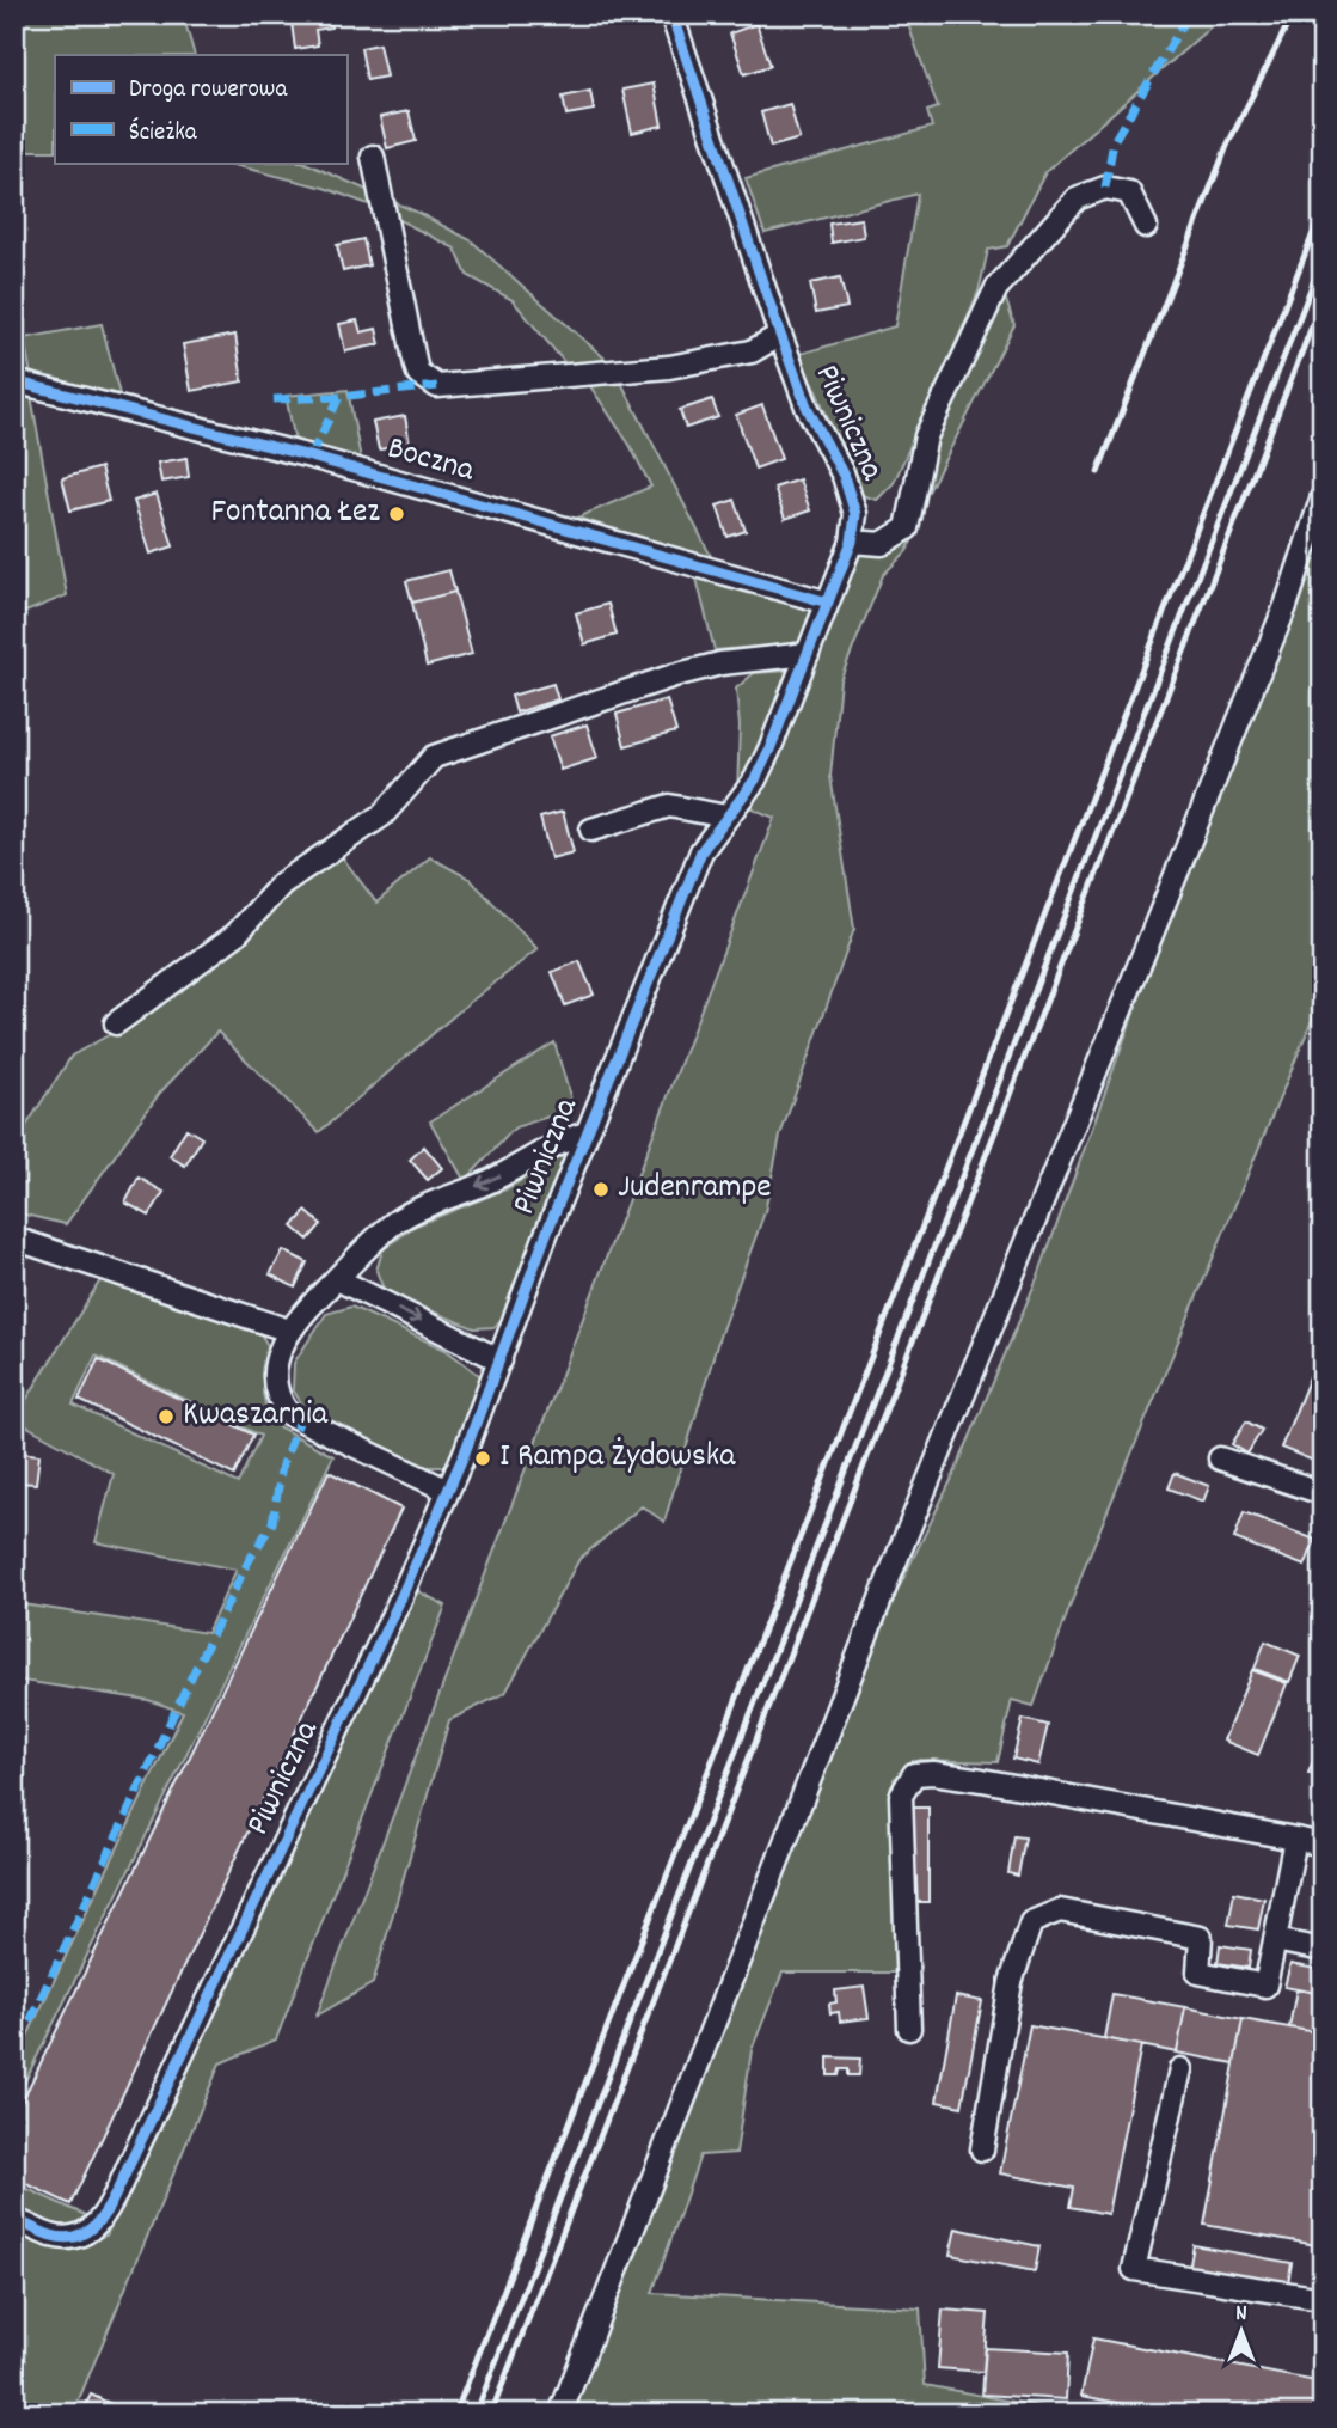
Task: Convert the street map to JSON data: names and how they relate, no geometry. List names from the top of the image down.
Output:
{
  "streets": {
    "street": ["Piwniczna", "Boczna"]
  },
  "crossings": [
    ["Piwniczna", "Boczna"]
  ],
  "places": [
    "Fontanna Łez",
    "Judenrampe",
    "Kwaszarnia",
    "I Rampa Żydowska"
  ],
  "legend": ["Droga rowerowa", "Ścieżka"],
  "north": "top"
}
